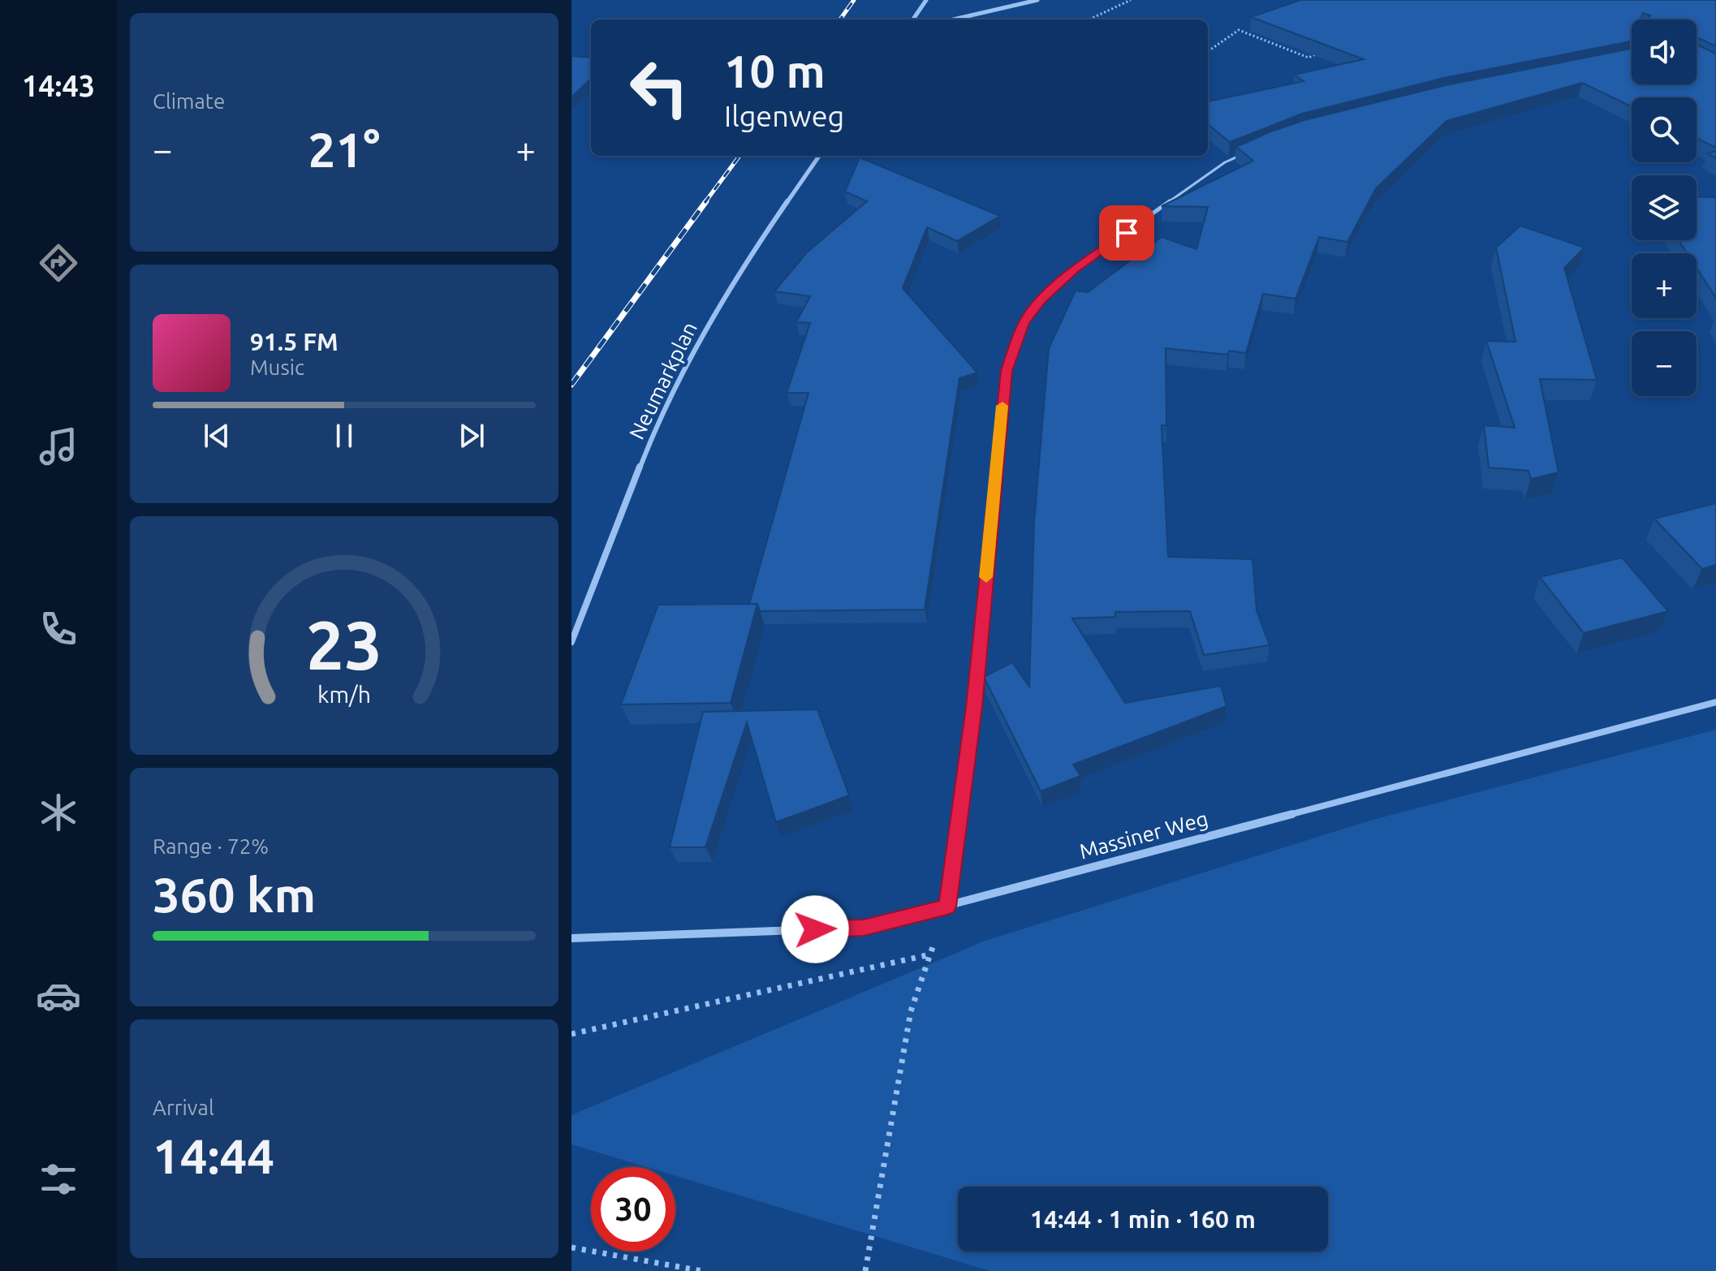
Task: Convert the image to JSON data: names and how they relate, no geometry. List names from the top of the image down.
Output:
{
  "streets": {
    "street": ["Neumarkplan", "Massiner Weg"]
  },
  "page": {
    "tabs": "14:43",
    "tile": [
      "Climate",
      ["Range · 72%", "360 km"],
      ["Arrival", "14:44"]
    ],
    "map_buttons": ["+", "−"],
    "turn": ["10 m", "Ilgenweg"],
    "heat": ["−", "21°", "+"],
    "song": ["91.5 FM", "Music"],
    "limit": "30",
    "trip": "14:44 · 1 min · 160 m",
    "gauge": ["23", "km/h"]
  }
}
